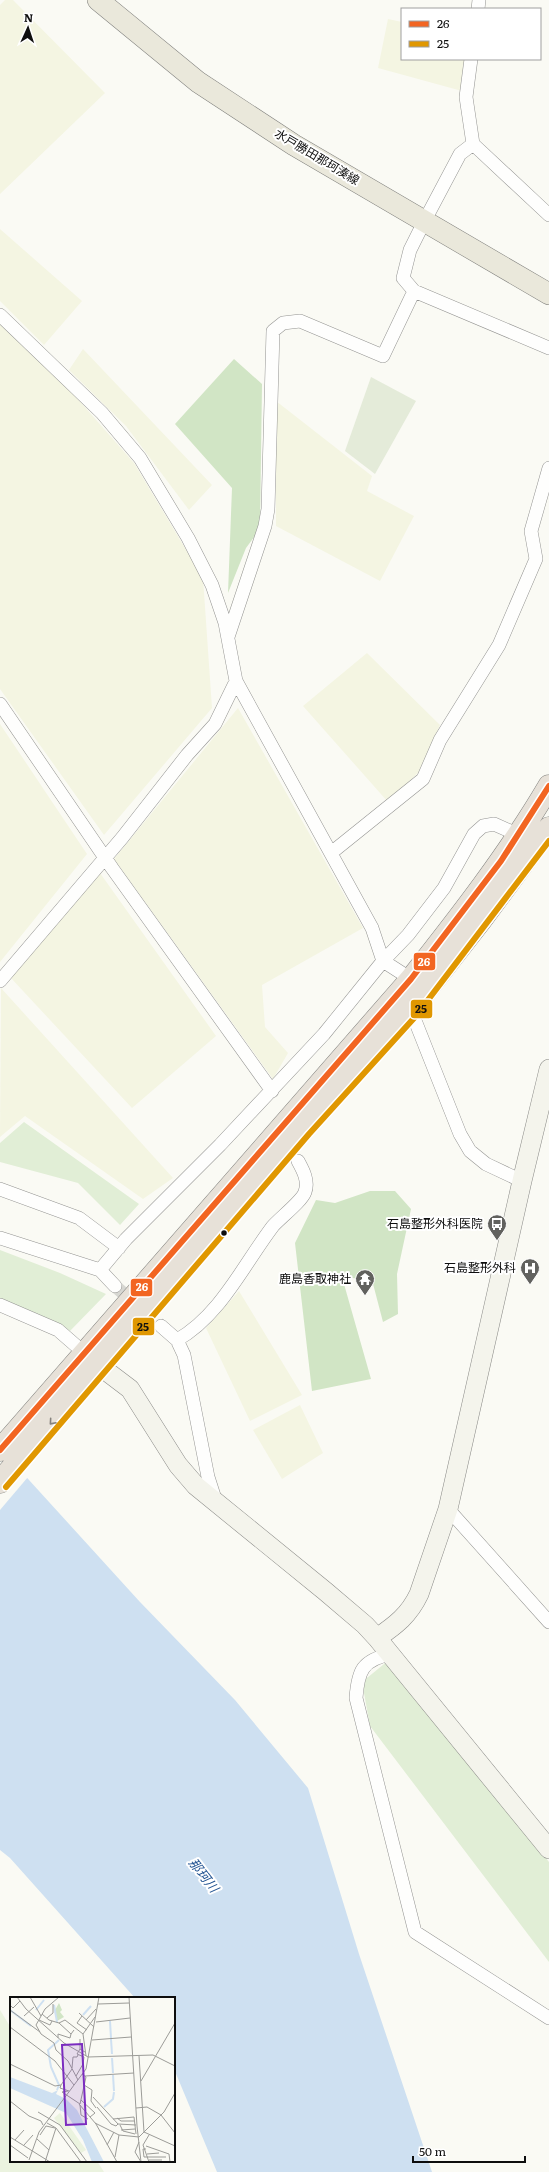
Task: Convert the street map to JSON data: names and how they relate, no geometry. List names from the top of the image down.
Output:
{
  "streets": {
    "main road": ["水戸勝田那珂湊線"]
  },
  "water": ["那珂川"],
  "places": {
    "bus stop": ["石島整形外科医院"],
    "hospital": ["石島整形外科"],
    "temple": ["鹿島香取神社"]
  },
  "lines": ["transit line 26", "transit line 25"],
  "legend": ["26", "25"],
  "scale_bar": "50 m",
  "north": "top"
}
